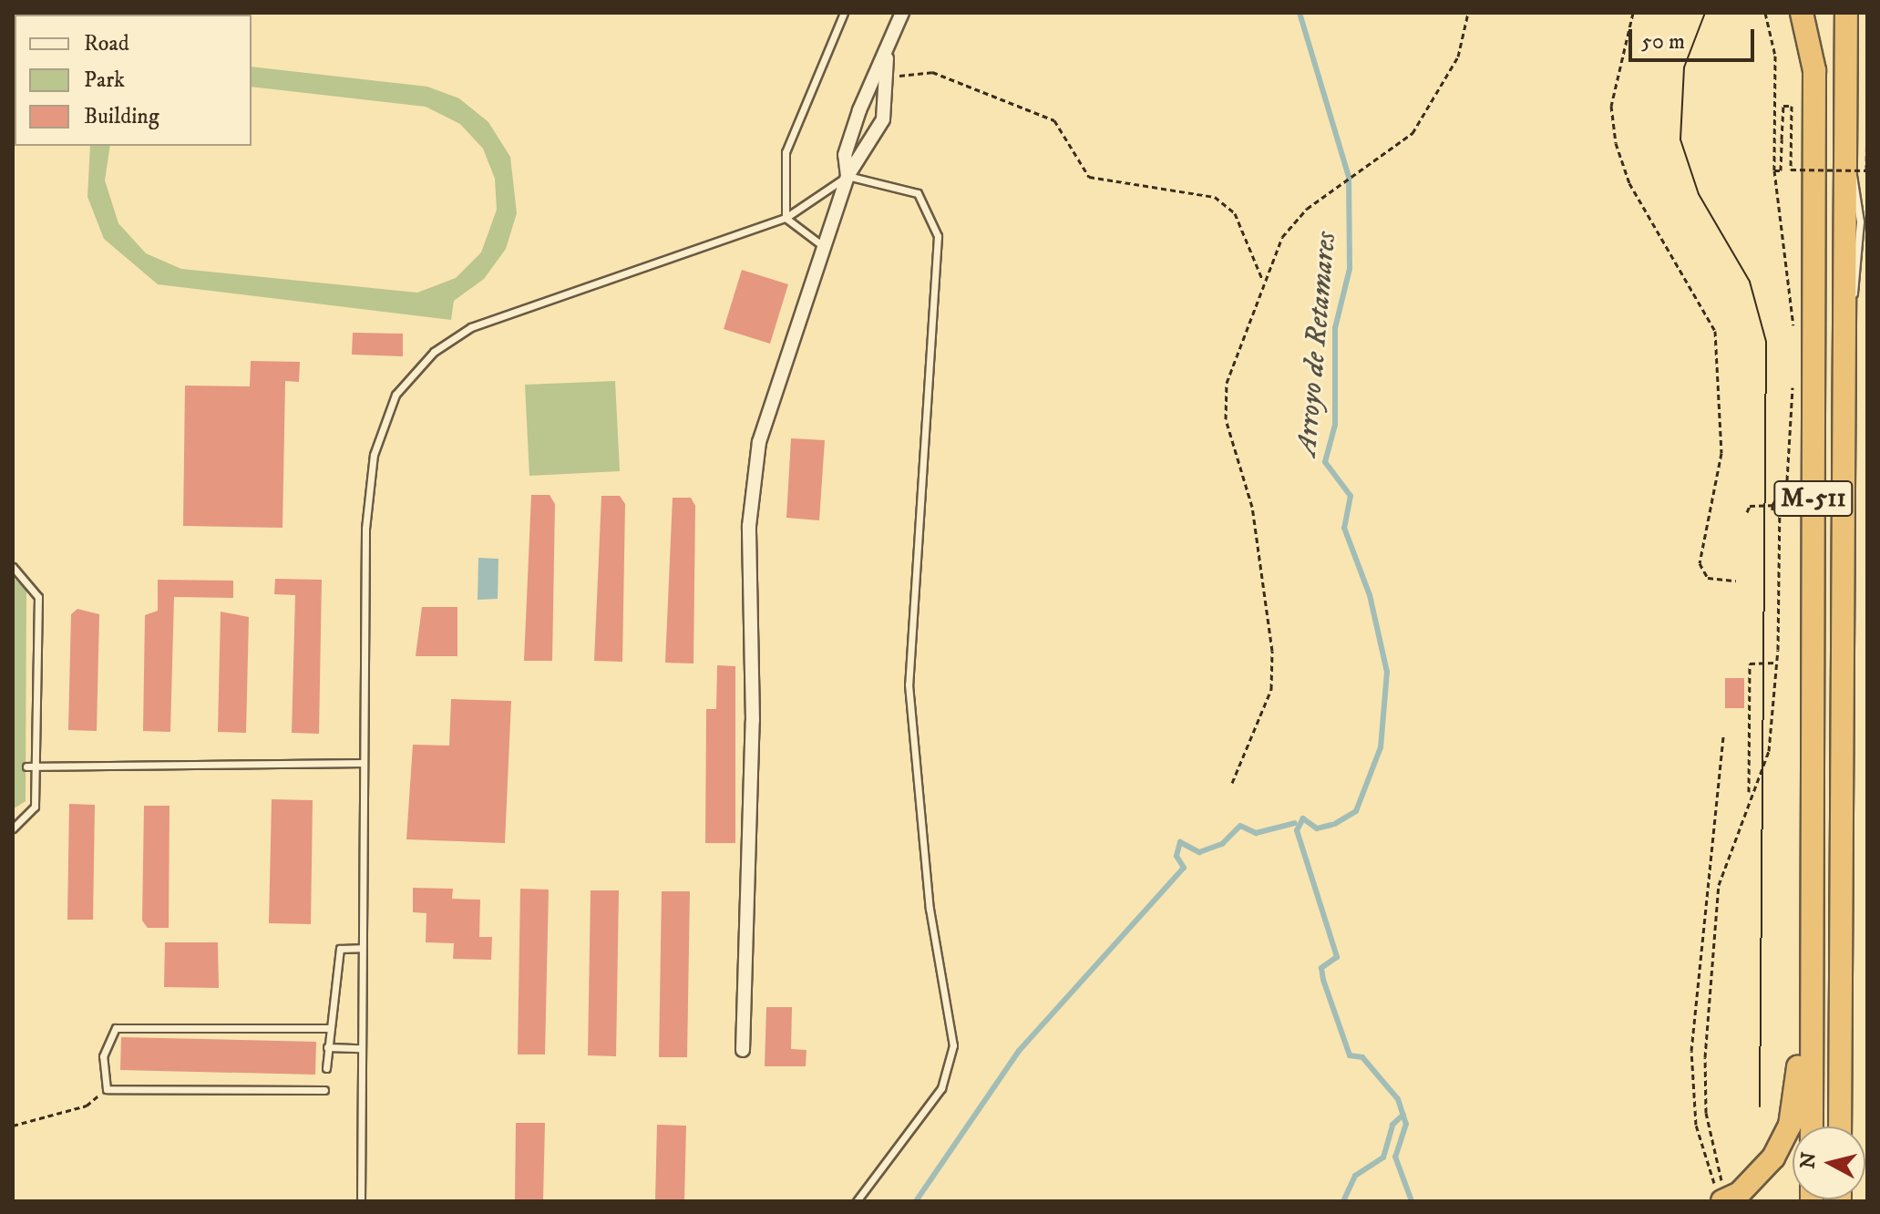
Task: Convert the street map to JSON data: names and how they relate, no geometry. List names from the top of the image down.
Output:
{
  "streets": {
    "highway": ["M-511"]
  },
  "water": ["Arroyo de Retamares"],
  "legend": ["Road", "Park", "Building"],
  "scale_bar": "50 m",
  "north": "left"
}
